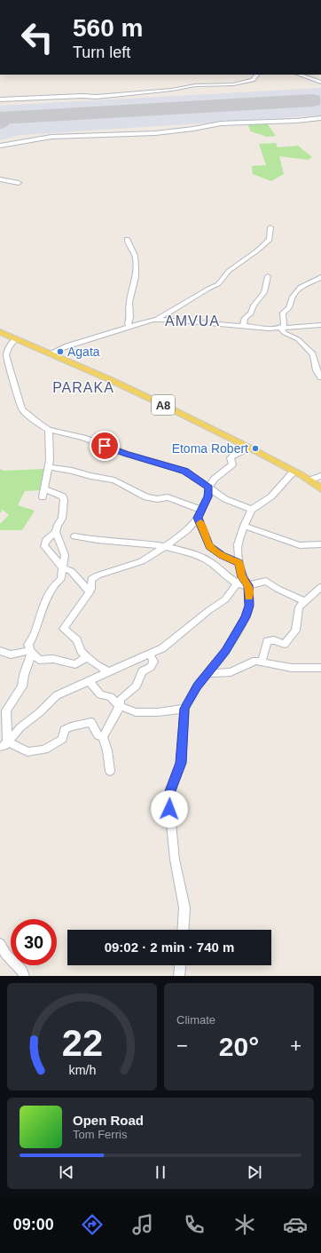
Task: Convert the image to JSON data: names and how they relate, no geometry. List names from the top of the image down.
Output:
{
  "streets": {
    "main road": ["A8"]
  },
  "districts": ["AMVUA", "PARAKA"],
  "places": ["Agata", "Etoma Robert"],
  "page": {
    "turn": ["560 m", "Turn left"],
    "limit": "30",
    "trip": "09:02 · 2 min · 740 m",
    "tile": "Climate",
    "heat": ["−", "20°", "+"],
    "song": ["Open Road", "Tom Ferris"],
    "tabs": "09:00",
    "gauge": ["22", "km/h"]
  }
}
